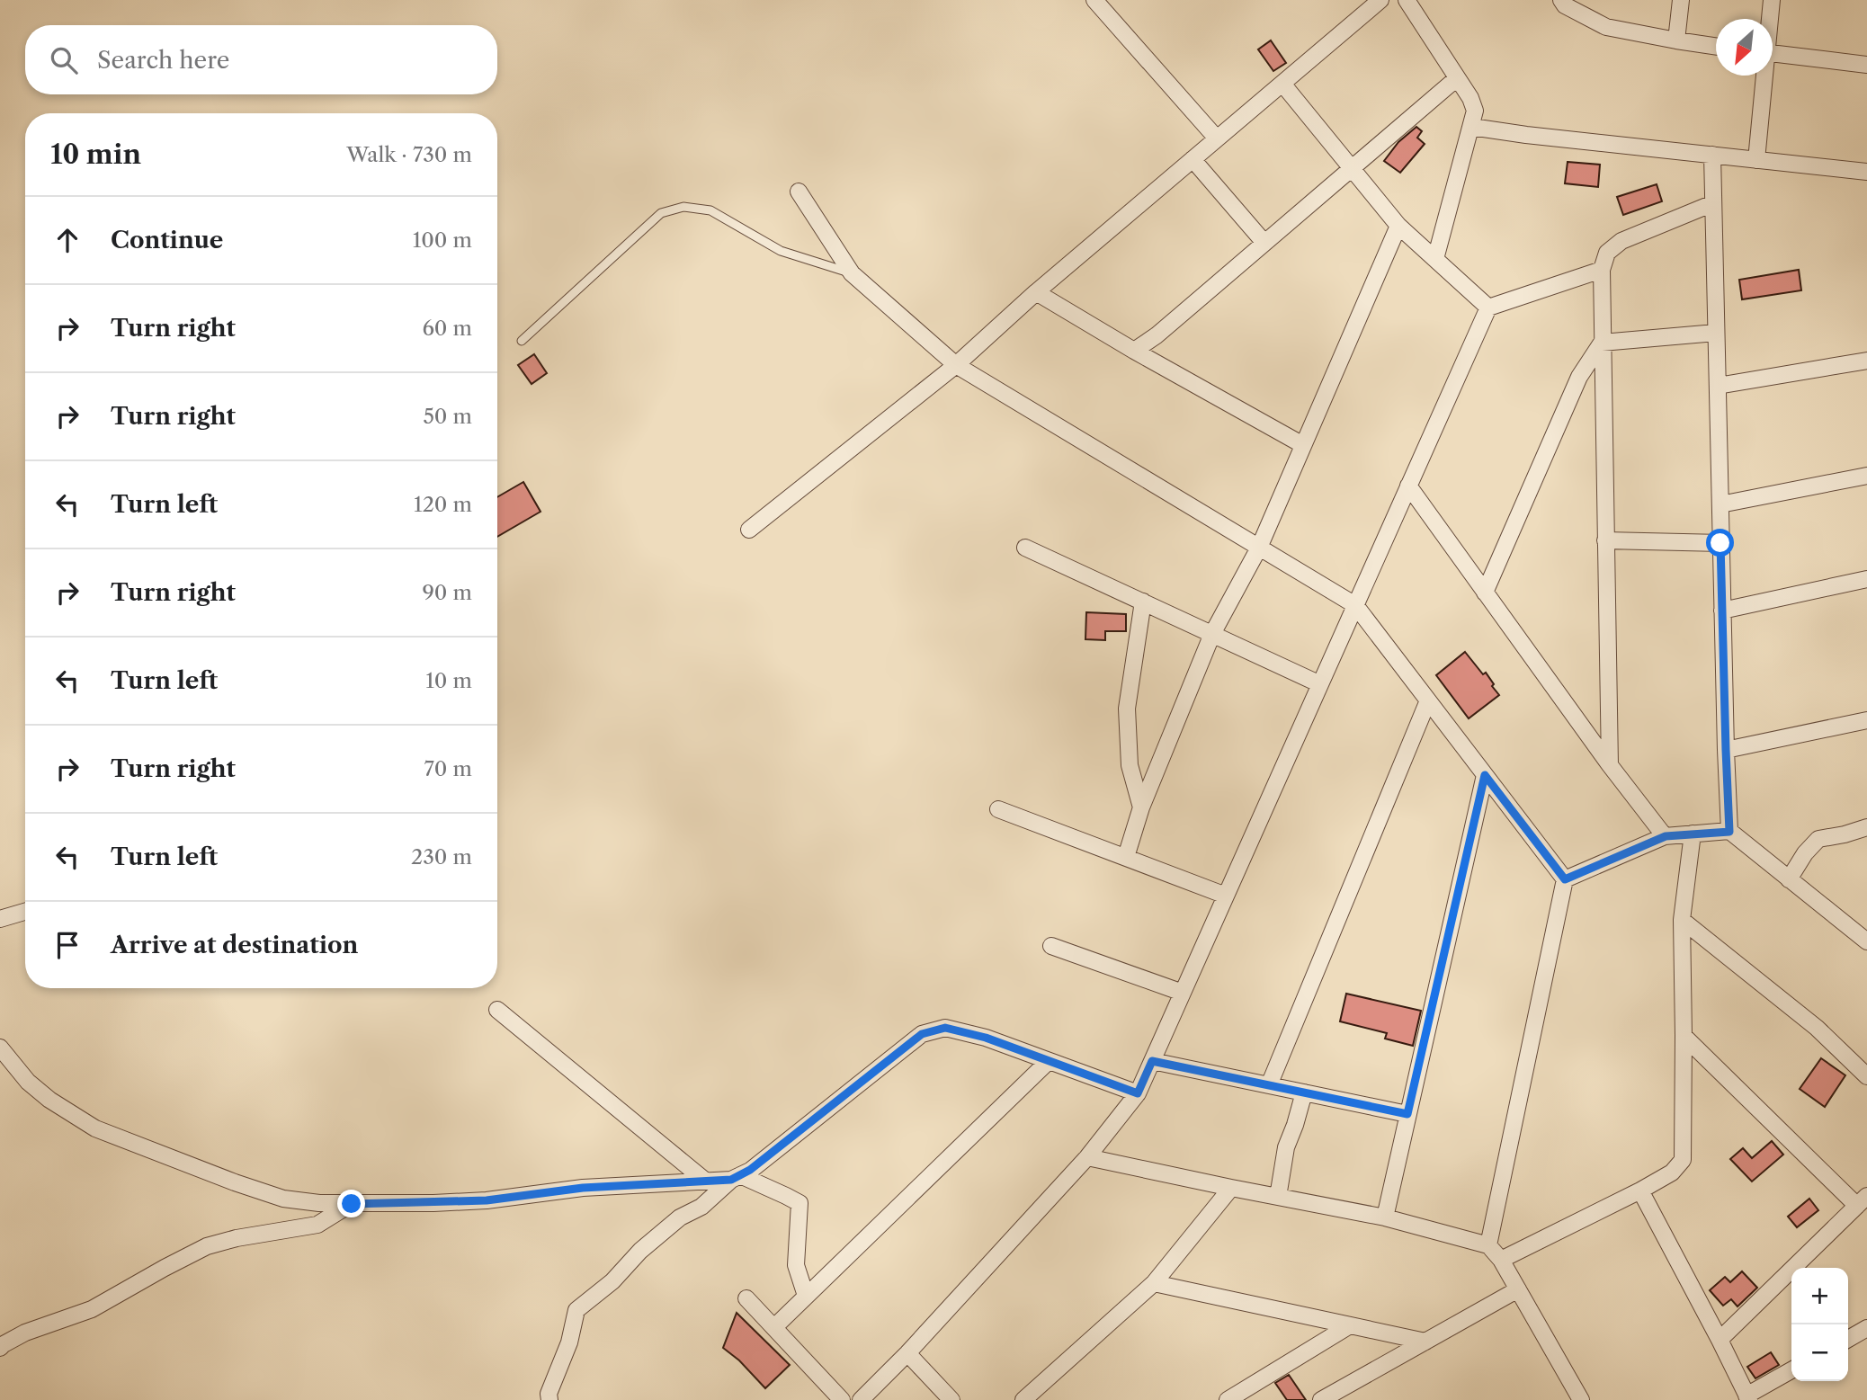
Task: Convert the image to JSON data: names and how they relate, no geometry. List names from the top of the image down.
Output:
{
  "north": "bottom left",
  "page": {
    "search": "Search here",
    "heading": ["10 min", "Walk · 730 m"],
    "list": [
      ["Continue", "100 m"],
      ["Turn right", "60 m"],
      ["Turn right", "50 m"],
      ["Turn left", "120 m"],
      ["Turn right", "90 m"],
      ["Turn left", "10 m"],
      ["Turn right", "70 m"],
      ["Turn left", "230 m"],
      "Arrive at destination"
    ],
    "map_buttons": ["+", "−"]
  }
}
